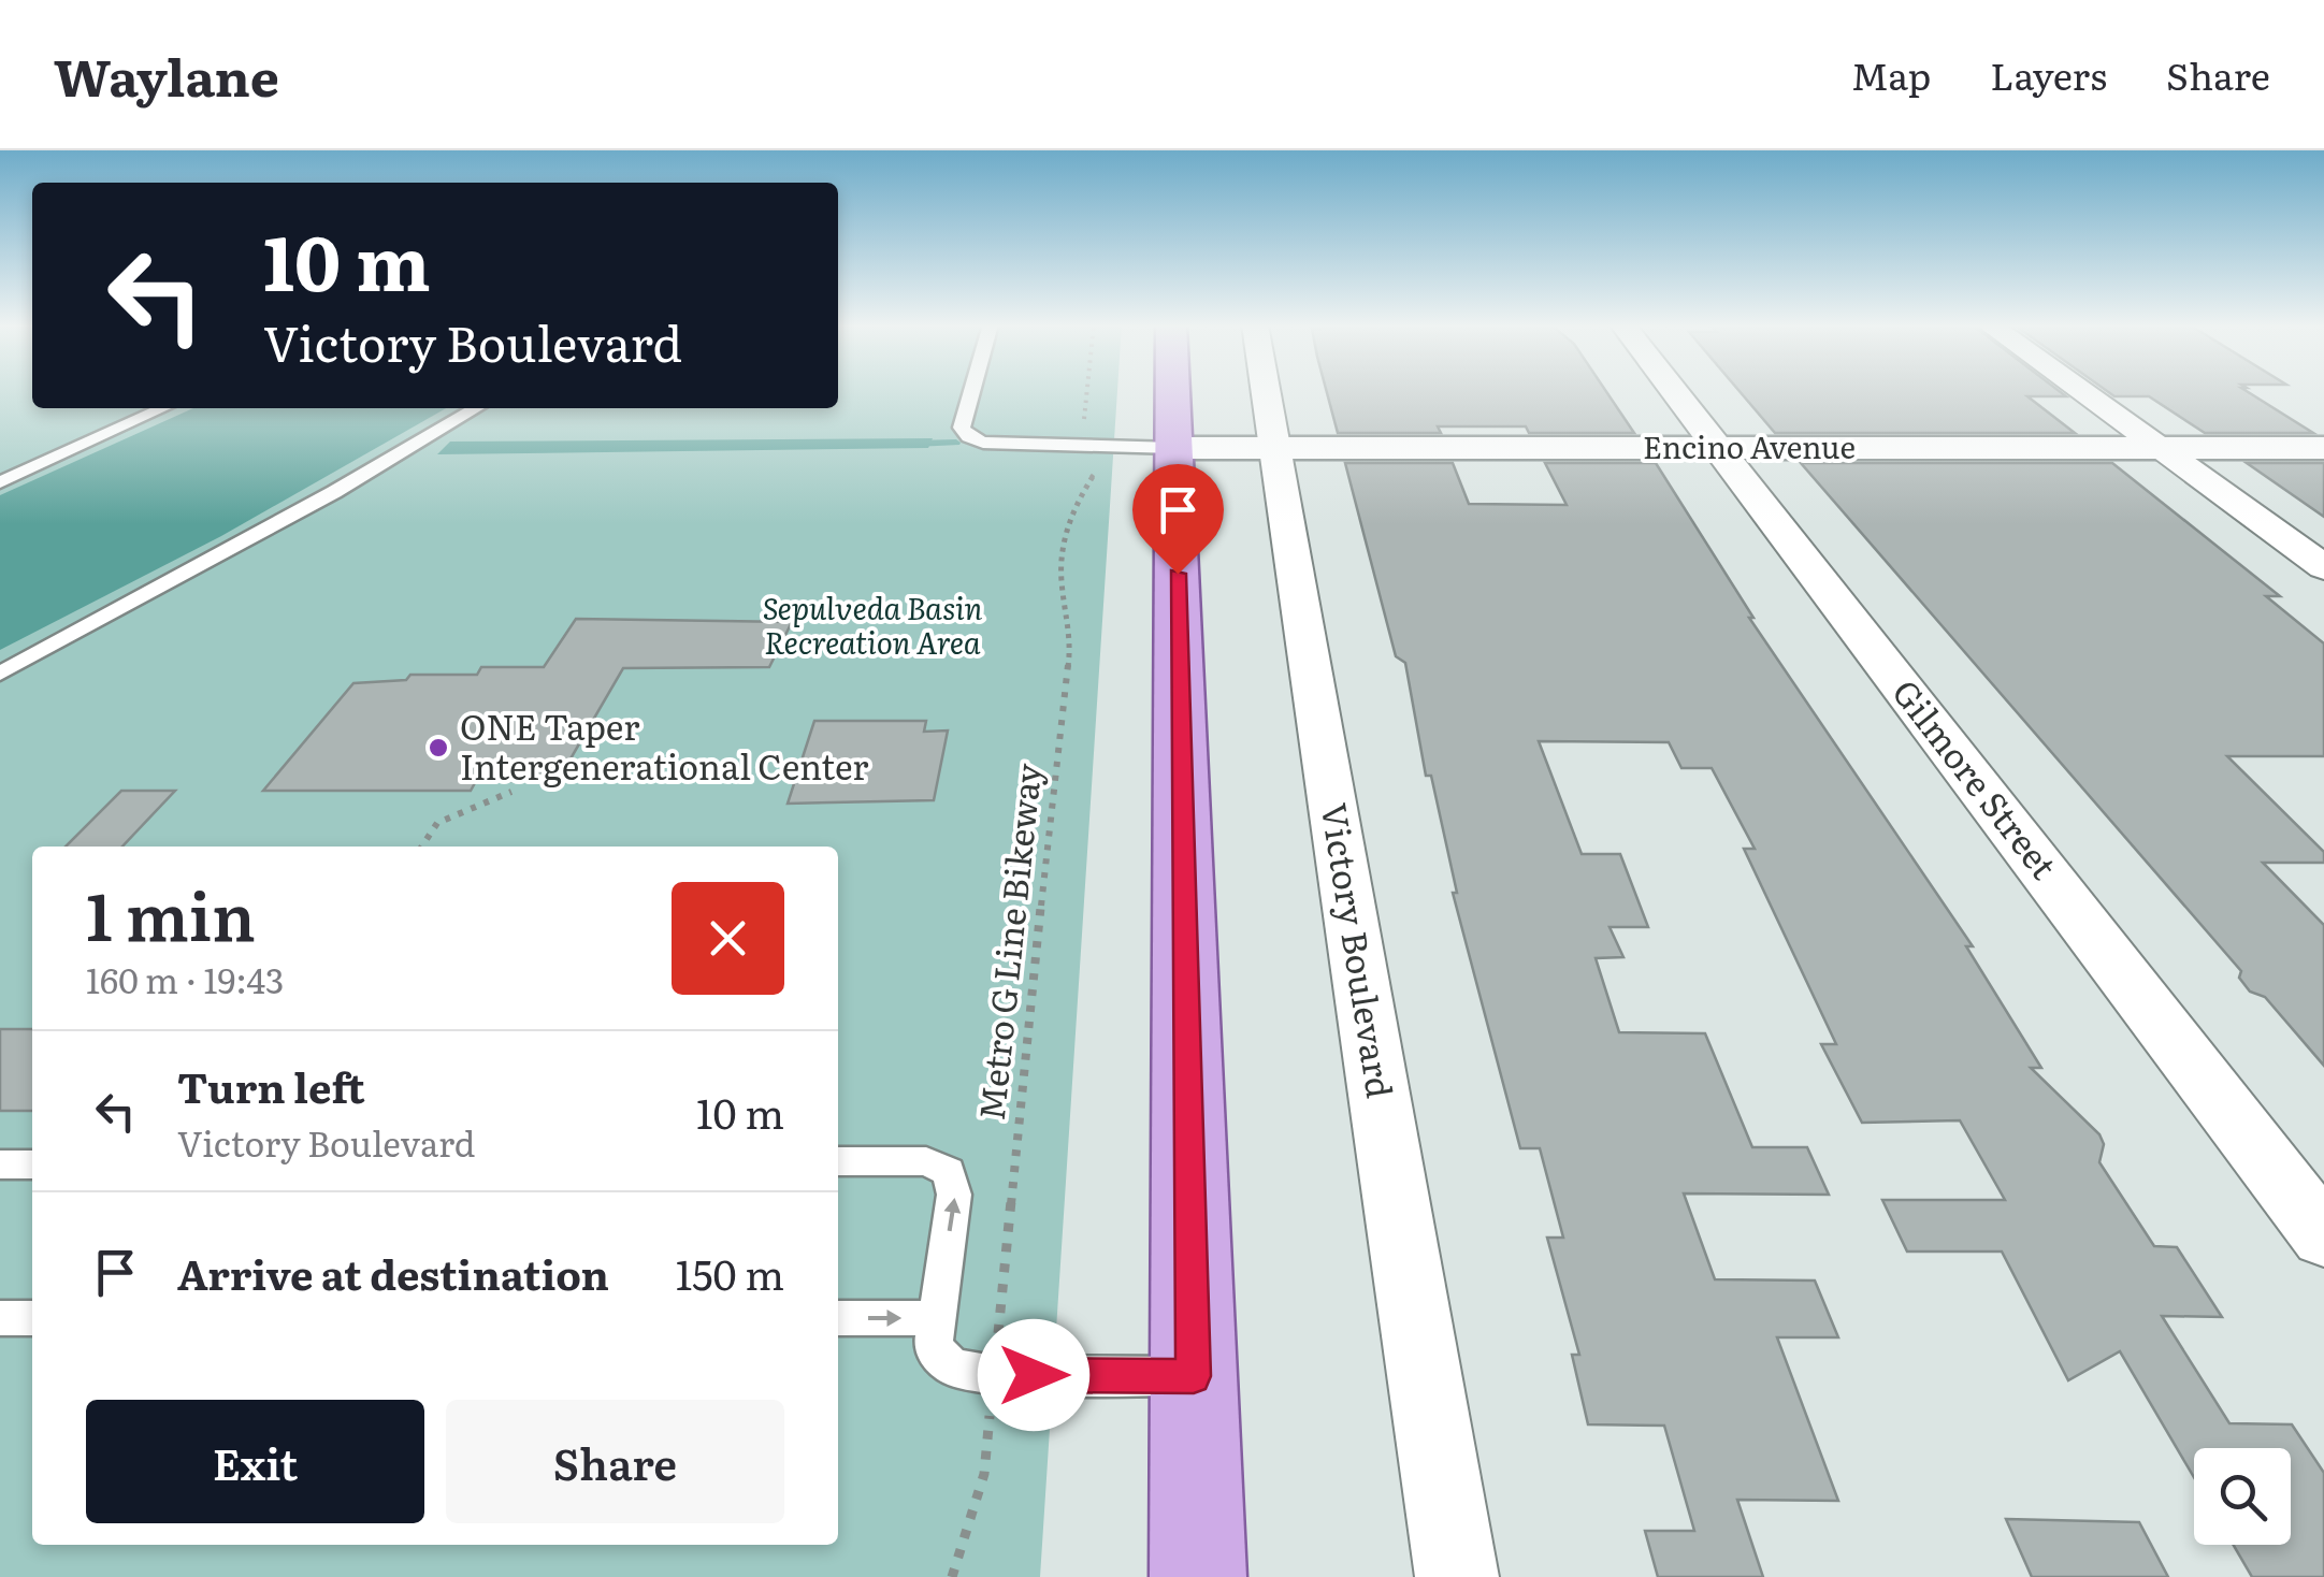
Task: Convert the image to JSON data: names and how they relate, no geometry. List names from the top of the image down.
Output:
{
  "streets": {
    "street": ["Encino Avenue", "Gilmore Street", "Victory Boulevard"],
    "path": ["Metro G Line Bikeway"]
  },
  "crossings": [
    ["Encino Avenue", "Gilmore Street"],
    ["Encino Avenue", "Victory Boulevard"]
  ],
  "parks": ["Sepulveda Basin Recreation Area"],
  "places": ["ONE Taper Intergenerational Center"],
  "page": {
    "header": "Waylane",
    "nav": ["Map", "Layers", "Share"],
    "turn": ["10 m", "Victory Boulevard"],
    "heading": ["1 min", "160 m · 19:43"],
    "list": [
      {
        "name": "Turn left",
        "note": "Victory Boulevard",
        "value": "10 m"
      },
      {
        "name": "Arrive at destination",
        "value": "150 m"
      }
    ],
    "buttons": ["Exit", "Share"]
  }
}
